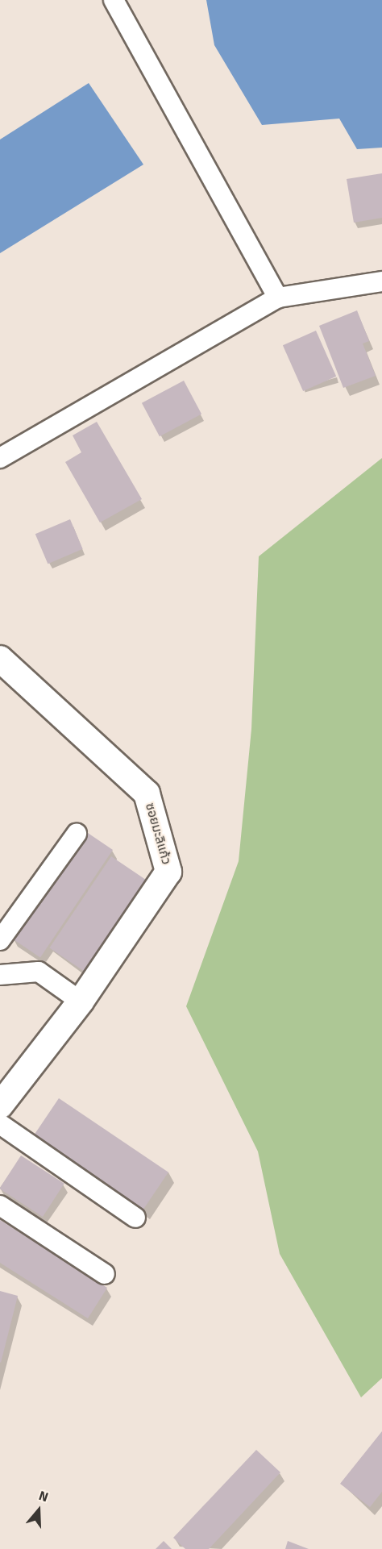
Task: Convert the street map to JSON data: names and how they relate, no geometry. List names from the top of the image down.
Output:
{
  "streets": {
    "street": ["ซอยมะลิแก้ว"]
  },
  "north": "top"
}
